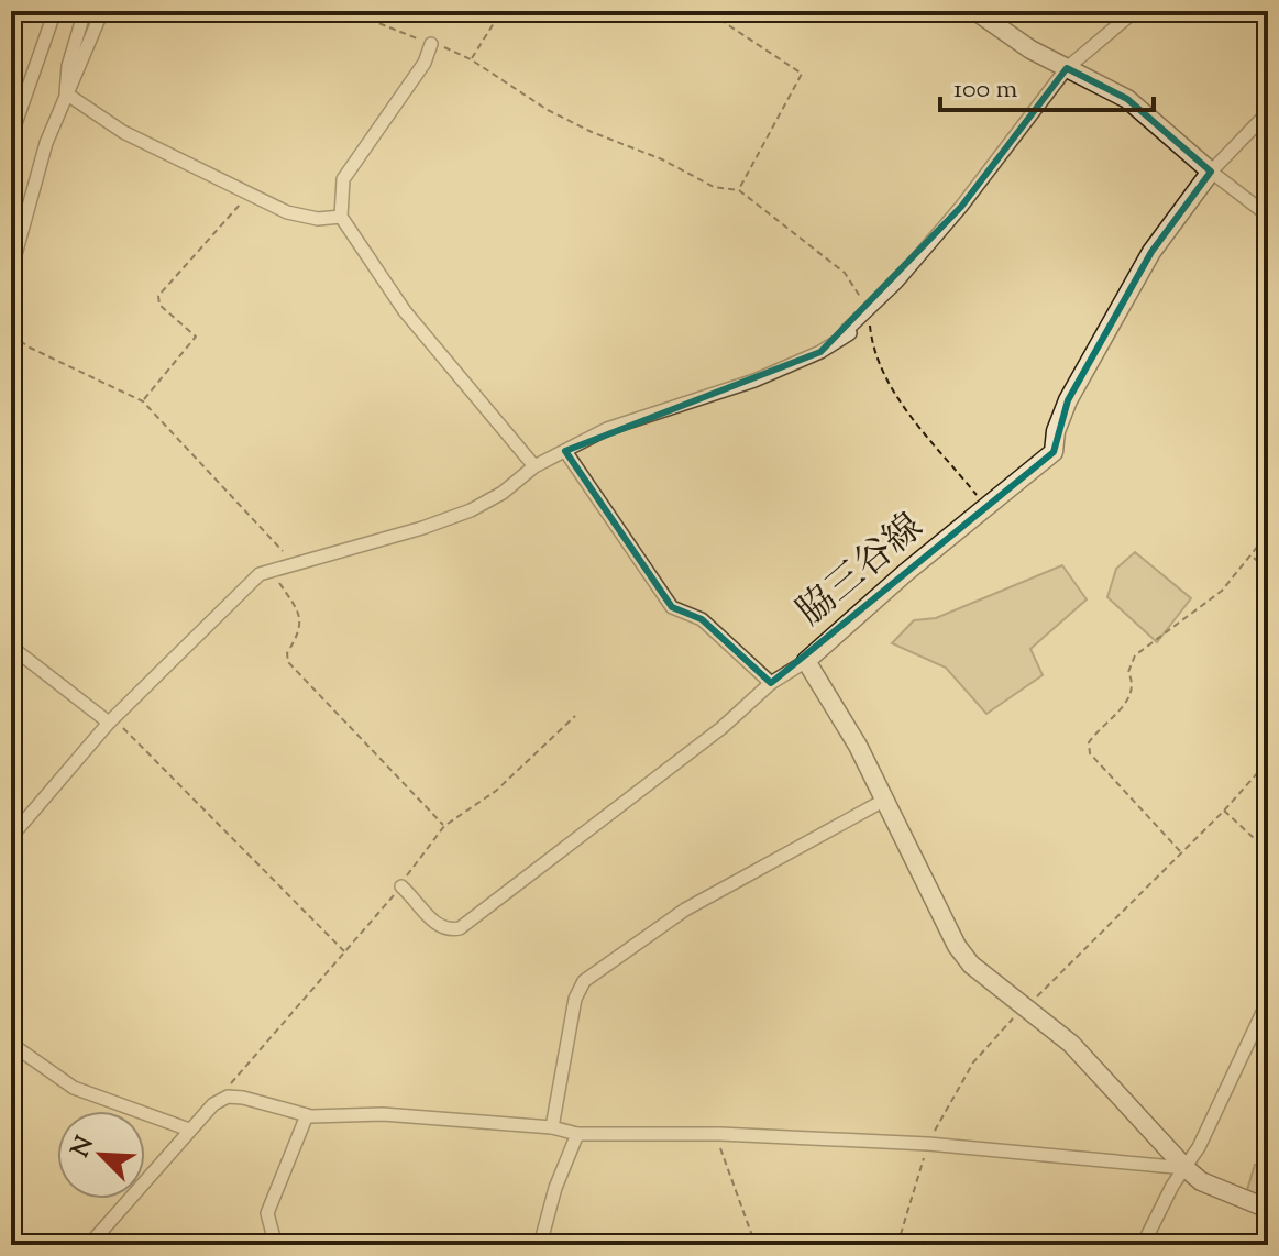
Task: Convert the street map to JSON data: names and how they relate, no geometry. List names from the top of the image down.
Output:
{
  "streets": {
    "main road": ["脇三谷線"]
  },
  "scale_bar": "100 m",
  "north": "top left"
}
